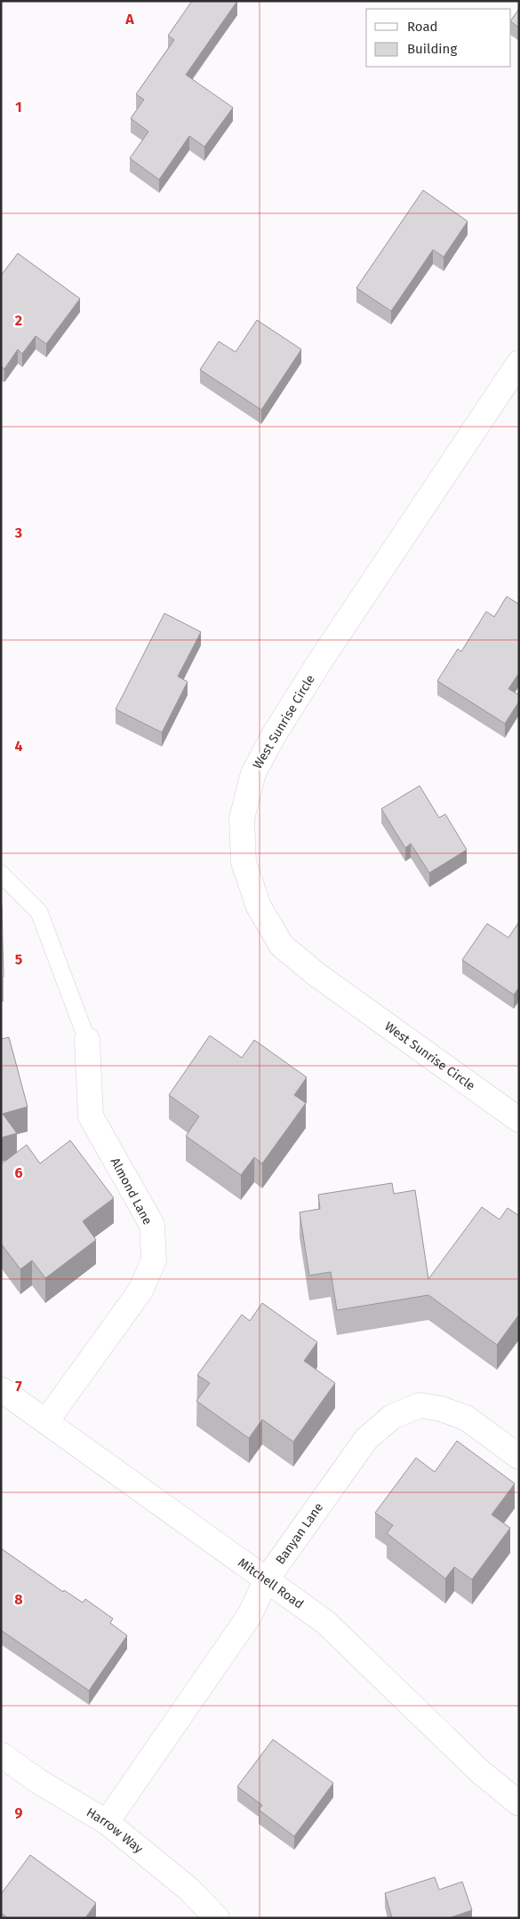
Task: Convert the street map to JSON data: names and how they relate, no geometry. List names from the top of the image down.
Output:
{
  "streets": {
    "street": [
      "West Sunrise Circle",
      "Almond Lane",
      "Banyan Lane",
      "Mitchell Road",
      "Harrow Way"
    ]
  },
  "crossings": [
    ["Almond Lane", "Mitchell Road"],
    ["Banyan Lane", "Mitchell Road"],
    ["Banyan Lane", "Harrow Way"]
  ],
  "legend": ["Road", "Building"],
  "grid": {
    "columns": ["A"],
    "rows": [
      "1",
      "2",
      "3",
      "4",
      "5",
      "6",
      "7",
      "8",
      "9"
    ]
  }
}
